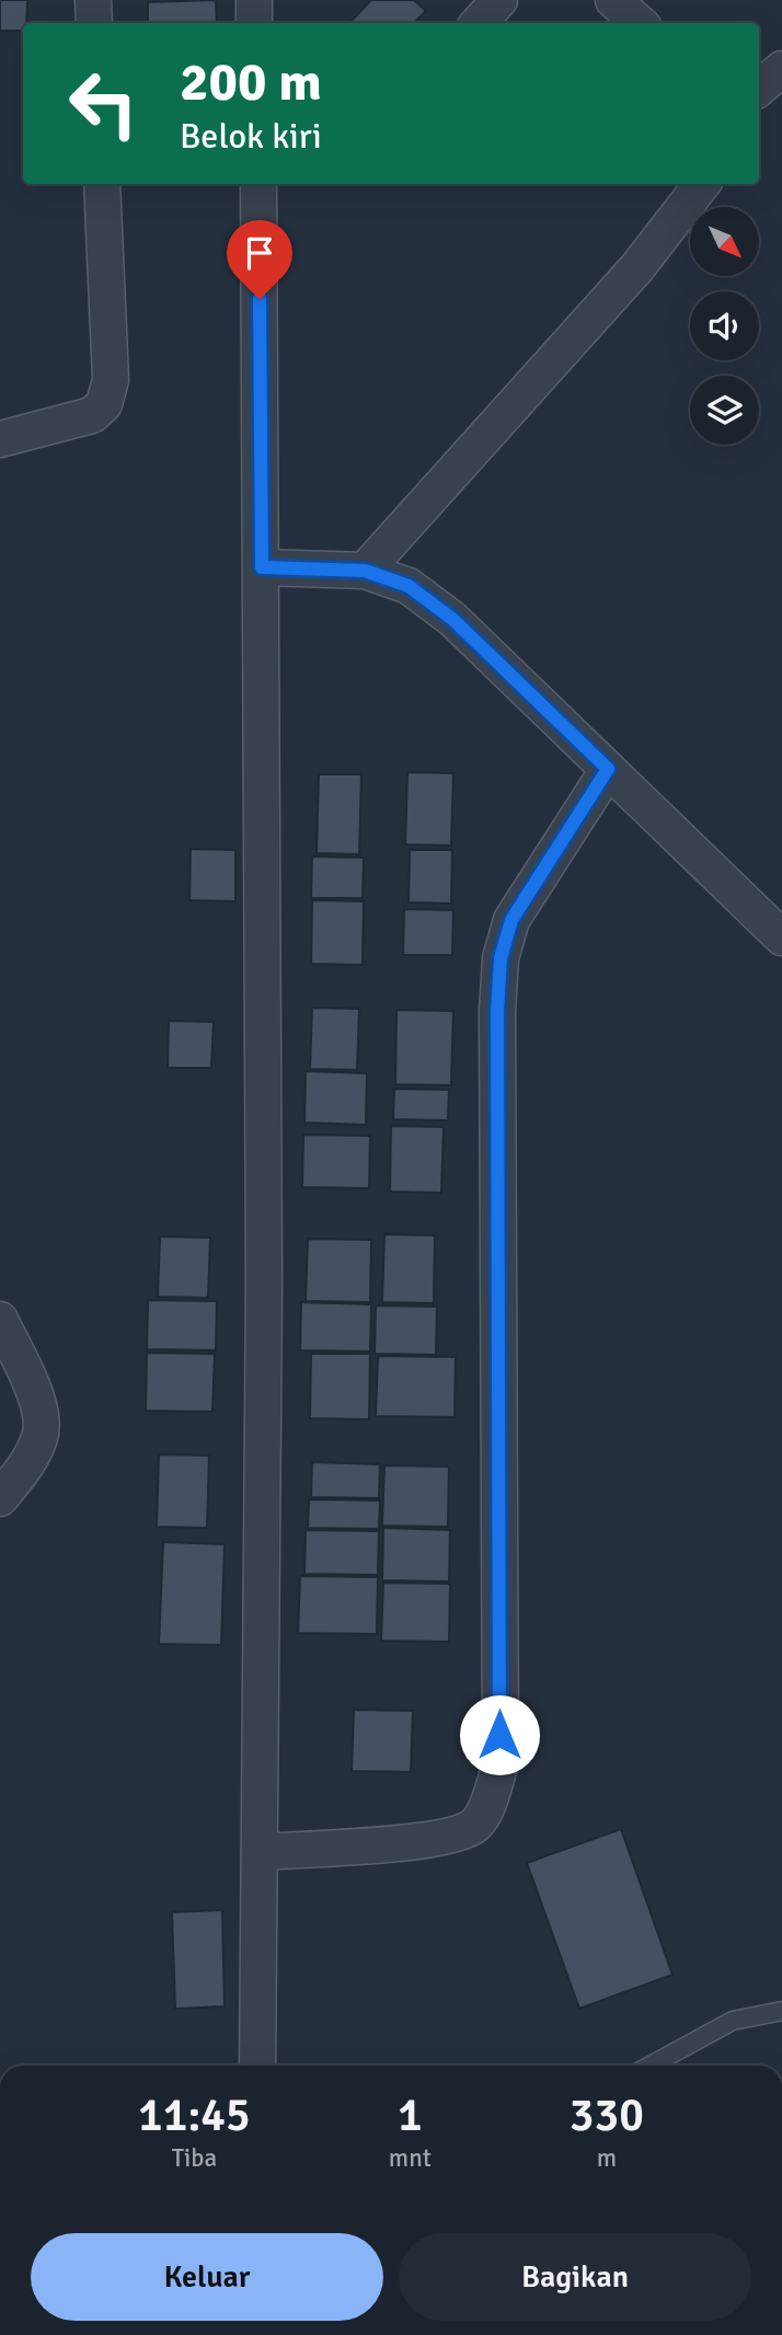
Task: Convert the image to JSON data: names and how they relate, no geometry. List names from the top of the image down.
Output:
{
  "north": "bottom right",
  "page": {
    "turn": ["200 m", "Belok kiri"],
    "eta": [
      "11:45",
      "Tiba",
      "1",
      "mnt",
      "330",
      "m"
    ],
    "buttons": ["Keluar", "Bagikan"]
  }
}
